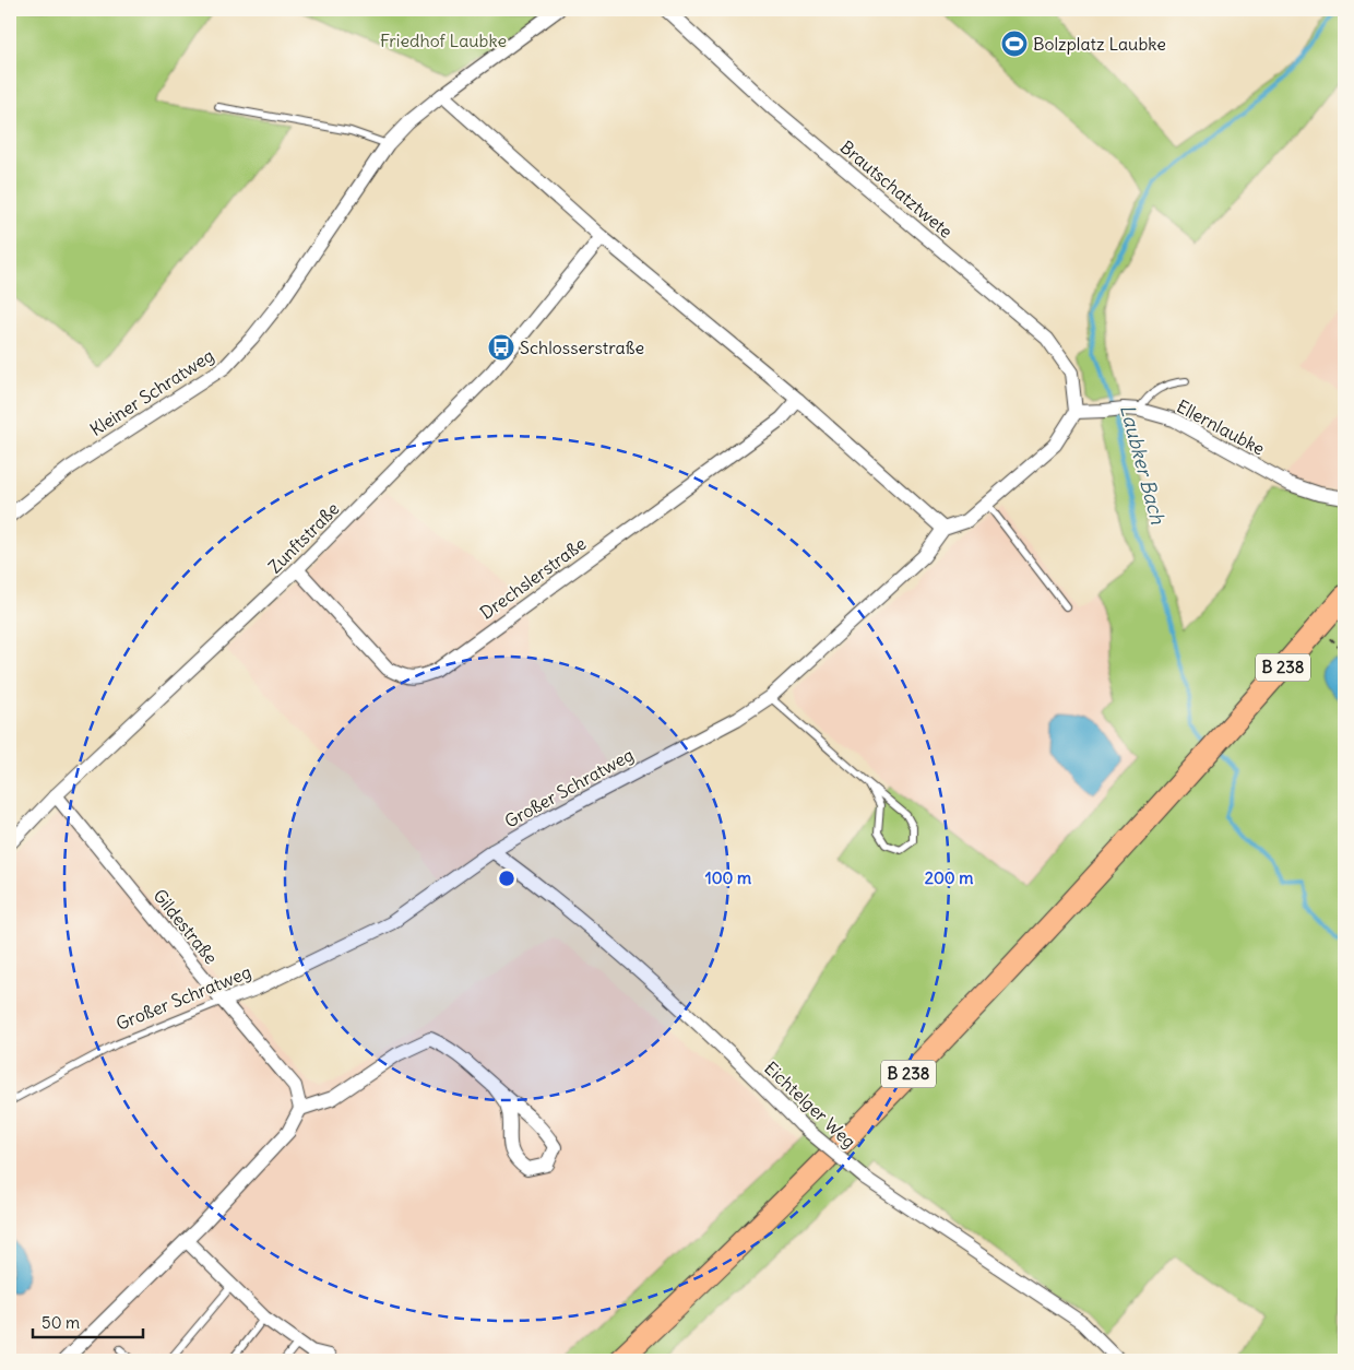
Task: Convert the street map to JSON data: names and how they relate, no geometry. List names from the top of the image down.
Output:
{
  "streets": {
    "main road": ["B 238"],
    "street": [
      "Brautschatztwete",
      "Kleiner Schratweg",
      "Ellernlaubke",
      "Zunftstraße",
      "Drechslerstraße",
      "Großer Schratweg",
      "Gildestraße",
      "Eichtelger Weg"
    ]
  },
  "crossings": [
    ["Brautschatztwete", "Ellernlaubke"],
    ["Zunftstraße", "Drechslerstraße"],
    ["Zunftstraße", "Gildestraße"],
    ["Großer Schratweg", "Gildestraße"],
    ["Großer Schratweg", "Eichtelger Weg"]
  ],
  "water": ["Laubker Bach"],
  "parks": ["Friedhof Laubke"],
  "places": {
    "sports": ["Bolzplatz Laubke"],
    "bus stop": ["Schlosserstraße"]
  },
  "scale_bar": "50 m",
  "rings": ["100 m", "200 m"]
}
